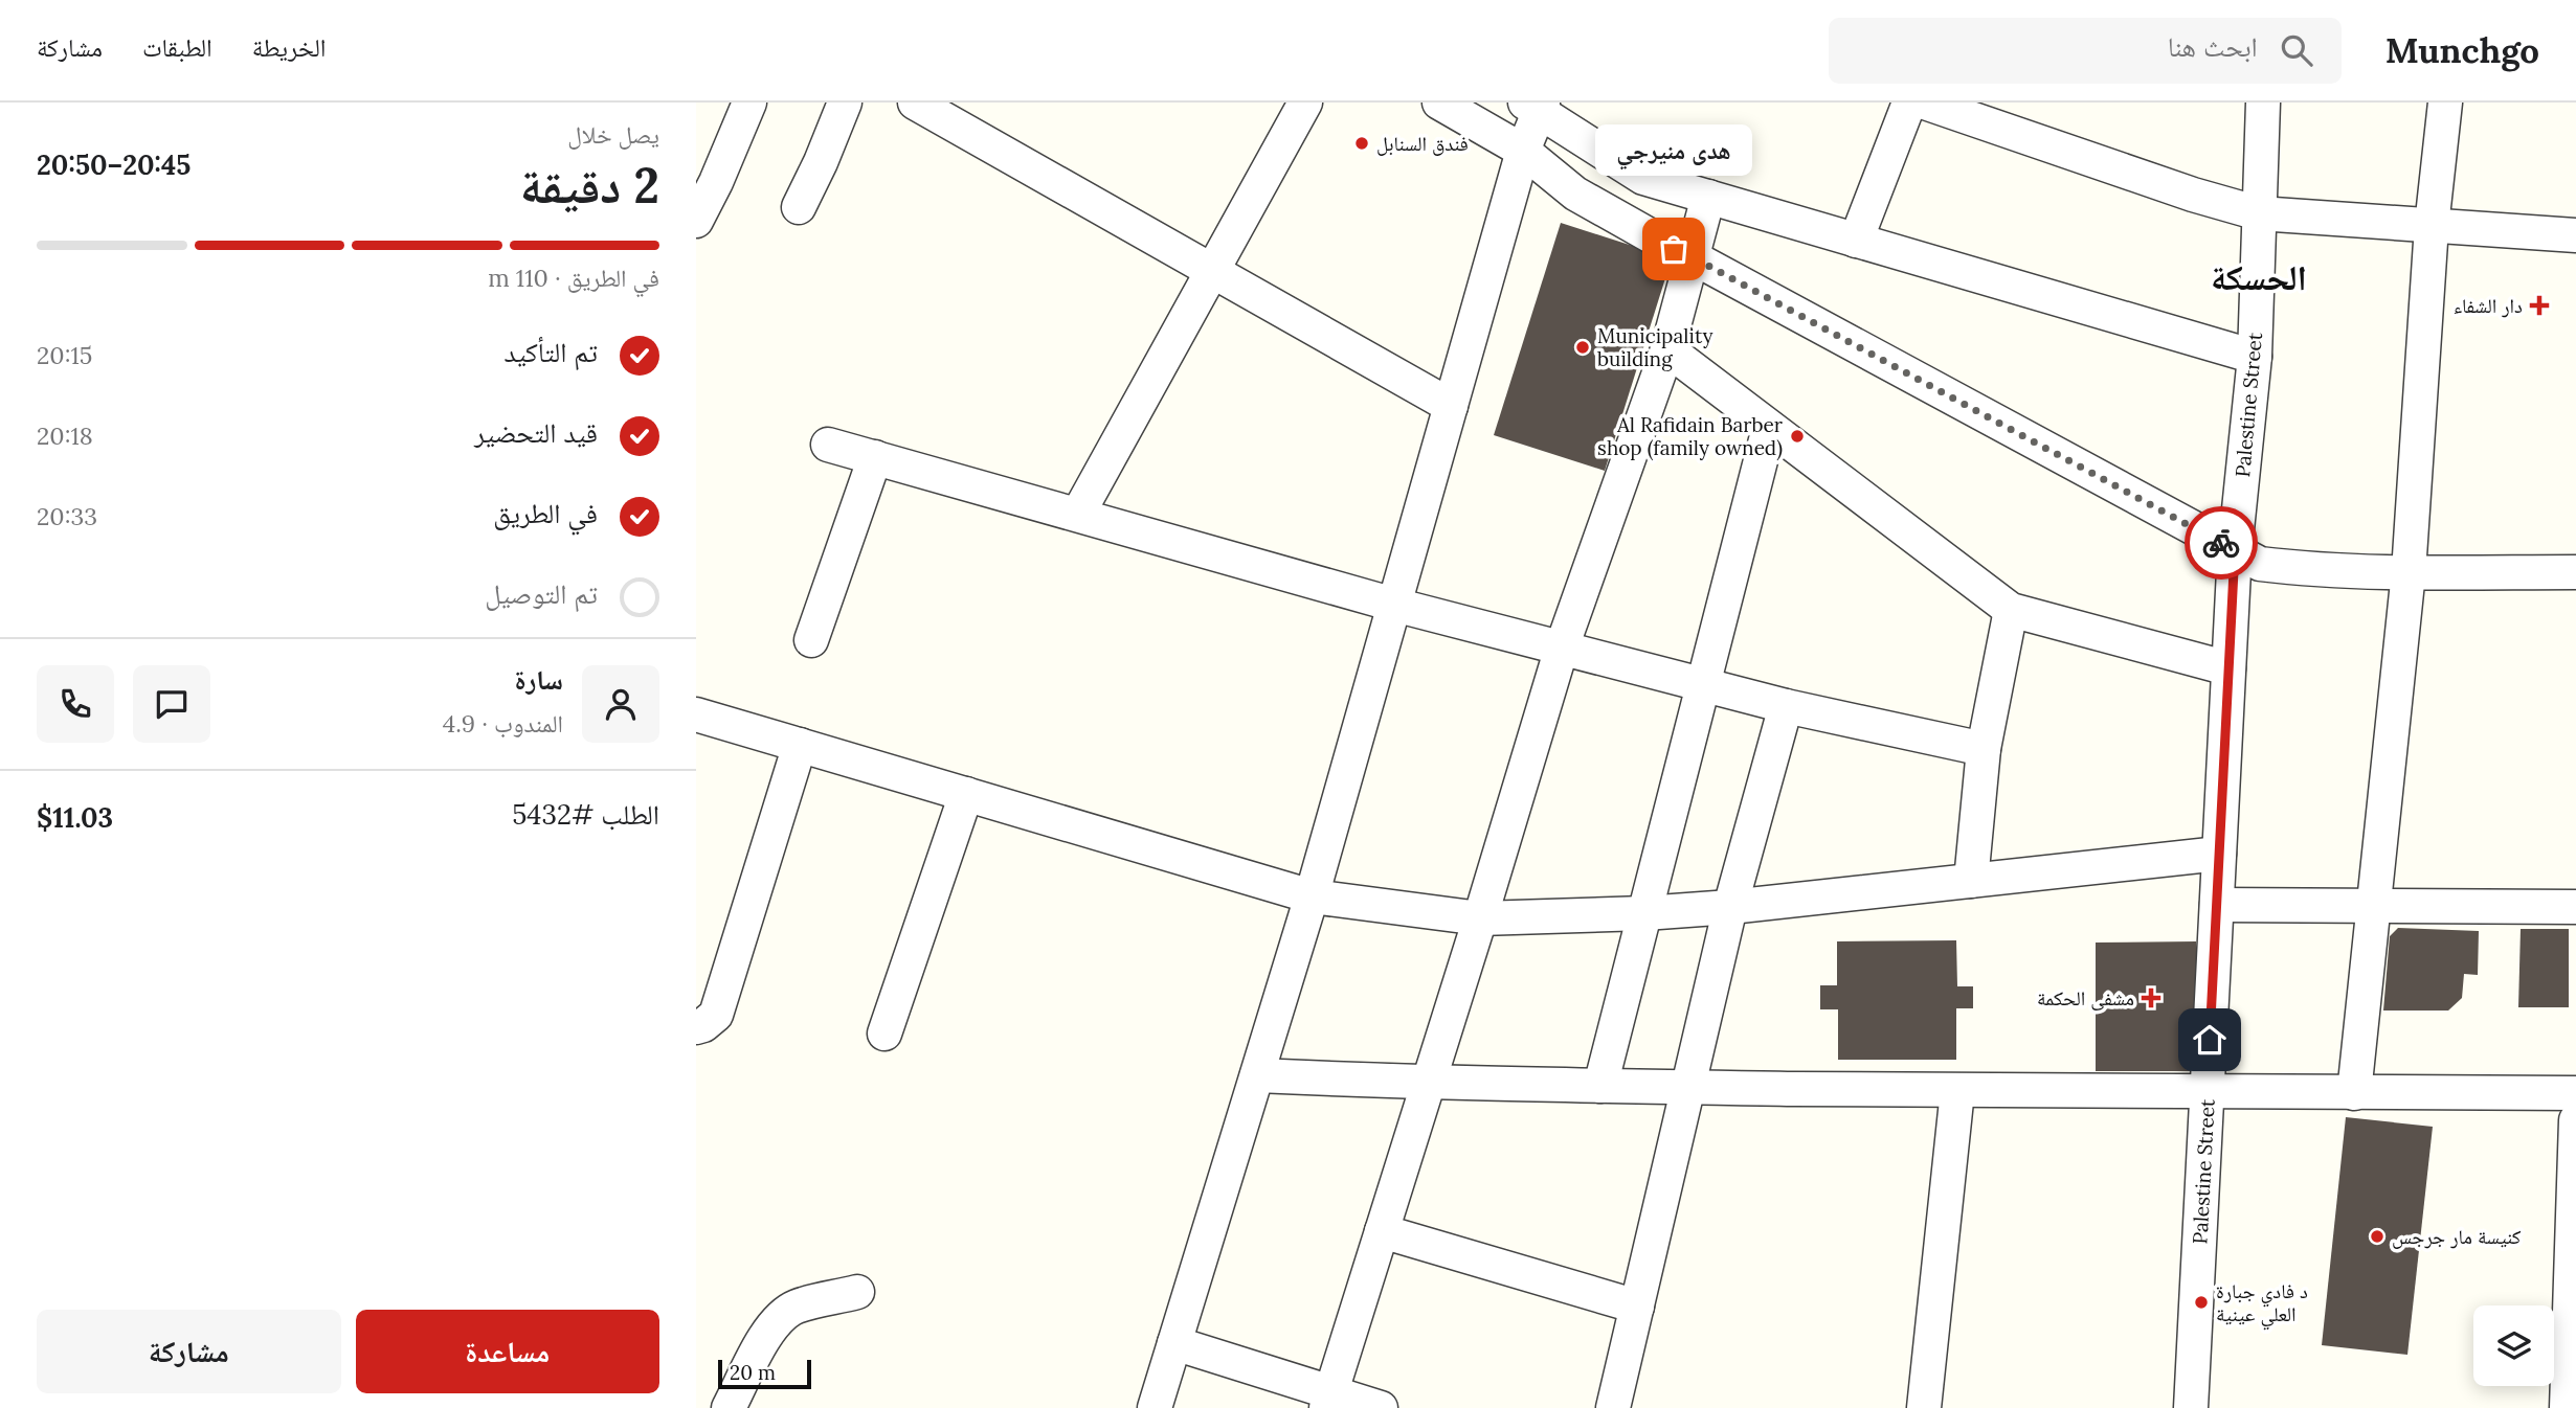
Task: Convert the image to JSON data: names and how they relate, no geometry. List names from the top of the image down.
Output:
{
  "streets": {
    "street": ["Palestine Street"]
  },
  "districts": ["الحسكة"],
  "places": {
    "other": [
      "فندق السنابل",
      "هدى منيرجي",
      "Municipality building",
      "Al Rafidain Barber shop (family owned)",
      "كنيسة مار جرجس",
      "د فادي جبارة العلي عينية"
    ],
    "health": ["دار الشفاء", "مشفى الحكمة"]
  },
  "scale_bar": "20 m",
  "page": {
    "header": "Munchgo",
    "search": "ابحث هنا",
    "nav": ["الخريطة", "الطبقات", "مشاركة"],
    "heading": ["2 دقيقة", "يصل خلال", "20:45–20:50"],
    "panel": [
      "سارة",
      "المندوب · 4.9",
      "الطلب #5432",
      "$11.03"
    ],
    "bubble": "هدى منيرجي",
    "bar": "في الطريق · 110 m",
    "list": [
      ["تم التأكيد", "20:15"],
      ["قيد التحضير", "20:18"],
      ["في الطريق", "20:33"],
      "تم التوصيل"
    ],
    "buttons": ["مساعدة", "مشاركة"],
    "scale": "20 m"
  }
}
